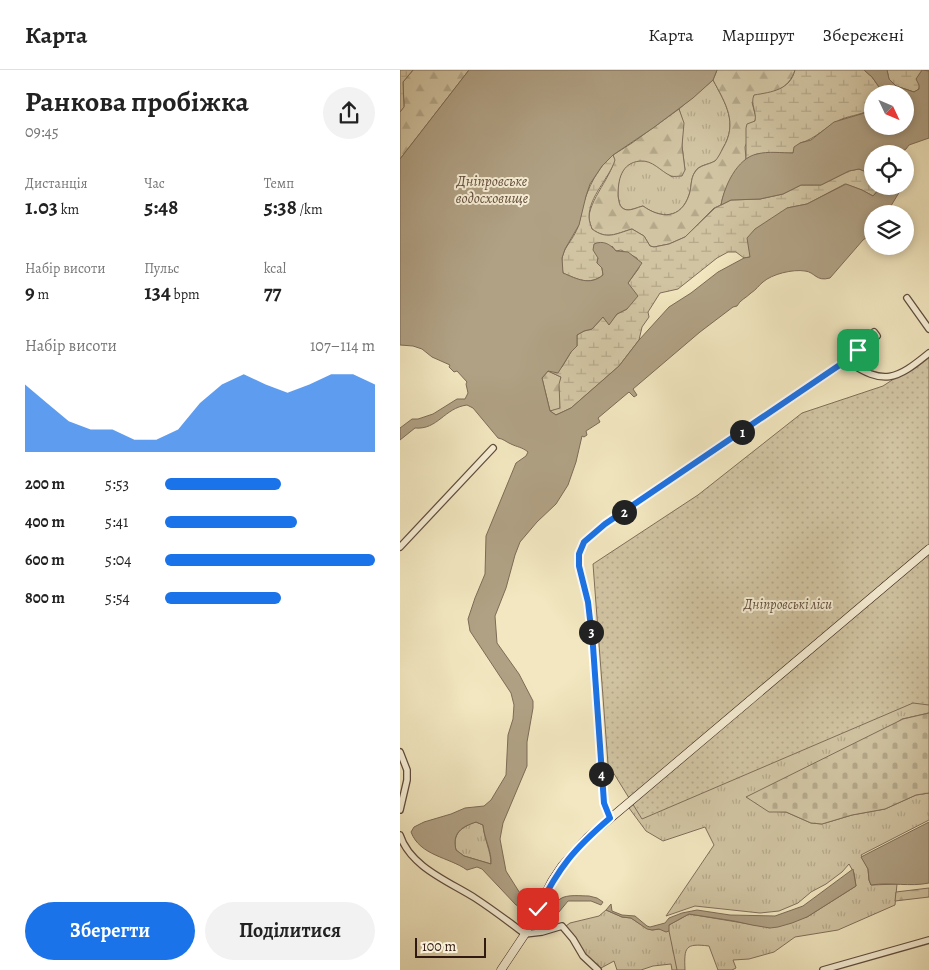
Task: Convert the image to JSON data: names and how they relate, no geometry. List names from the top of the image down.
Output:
{
  "water": ["Дніпровське водосховище"],
  "parks": ["Дніпровські ліси"],
  "scale_bar": "100 m",
  "north": "bottom right",
  "page": {
    "header": "Карта",
    "nav": ["Карта", "Маршрут", "Збережені"],
    "heading": ["Ранкова пробіжка", "09:45"],
    "stats": [
      ["Дистанція", "1.03 km"],
      ["Час", "5:48"],
      ["Темп", "5:38 /km"],
      ["Набір висоти", "9 m"],
      ["Пульс", "134 bpm"],
      ["kcal", "77"]
    ],
    "chart": ["Набір висоти", "107–114 m"],
    "pins": [
      "1",
      "2",
      "3",
      "4"
    ],
    "list": [
      {
        "name": "200 m",
        "note": "5:53"
      },
      {
        "name": "400 m",
        "note": "5:41"
      },
      {
        "name": "600 m",
        "note": "5:04"
      },
      {
        "name": "800 m",
        "note": "5:54"
      }
    ],
    "buttons": ["Зберегти", "Поділитися"],
    "scale": "100 m"
  }
}
